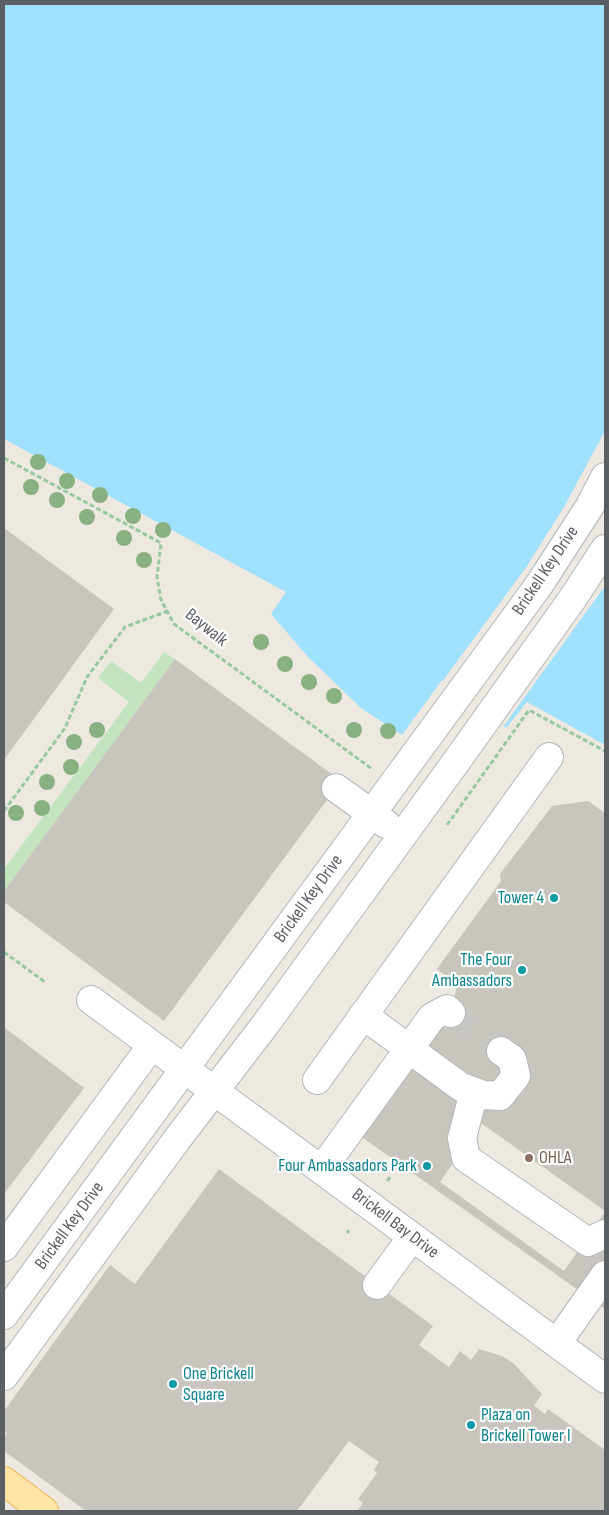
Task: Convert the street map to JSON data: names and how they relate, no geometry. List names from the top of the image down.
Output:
{
  "streets": {
    "street": ["Brickell Key Drive", "Brickell Bay Drive"],
    "path": ["Baywalk"]
  },
  "crossings": [
    ["Brickell Key Drive", "Brickell Bay Drive"]
  ],
  "places": [
    "Tower 4",
    "The Four Ambassadors",
    "OHLA",
    "Four Ambassadors Park",
    "One Brickell Square",
    "Plaza on Brickell Tower I"
  ]
}
